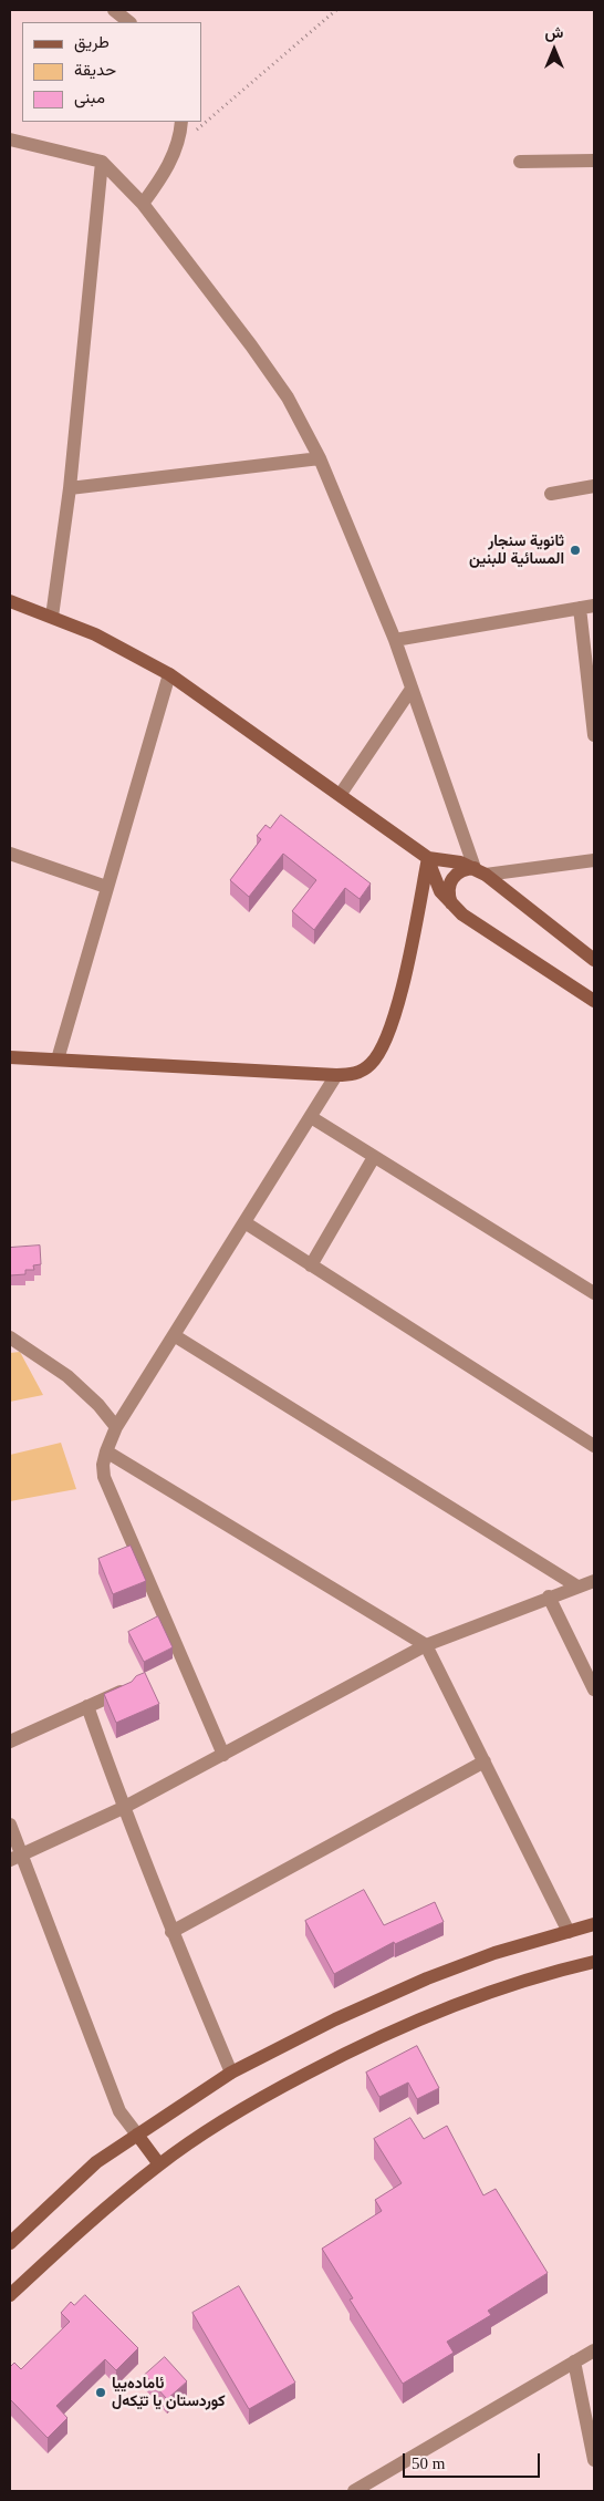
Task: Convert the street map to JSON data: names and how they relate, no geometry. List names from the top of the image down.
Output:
{
  "places": ["ثانوية سنجار المسائية للبنين", "ئامادەییا کوردستان یا تێکەل"],
  "legend": ["طريق", "حديقة", "مبنى"],
  "scale_bar": "50 m",
  "north": "top"
}
